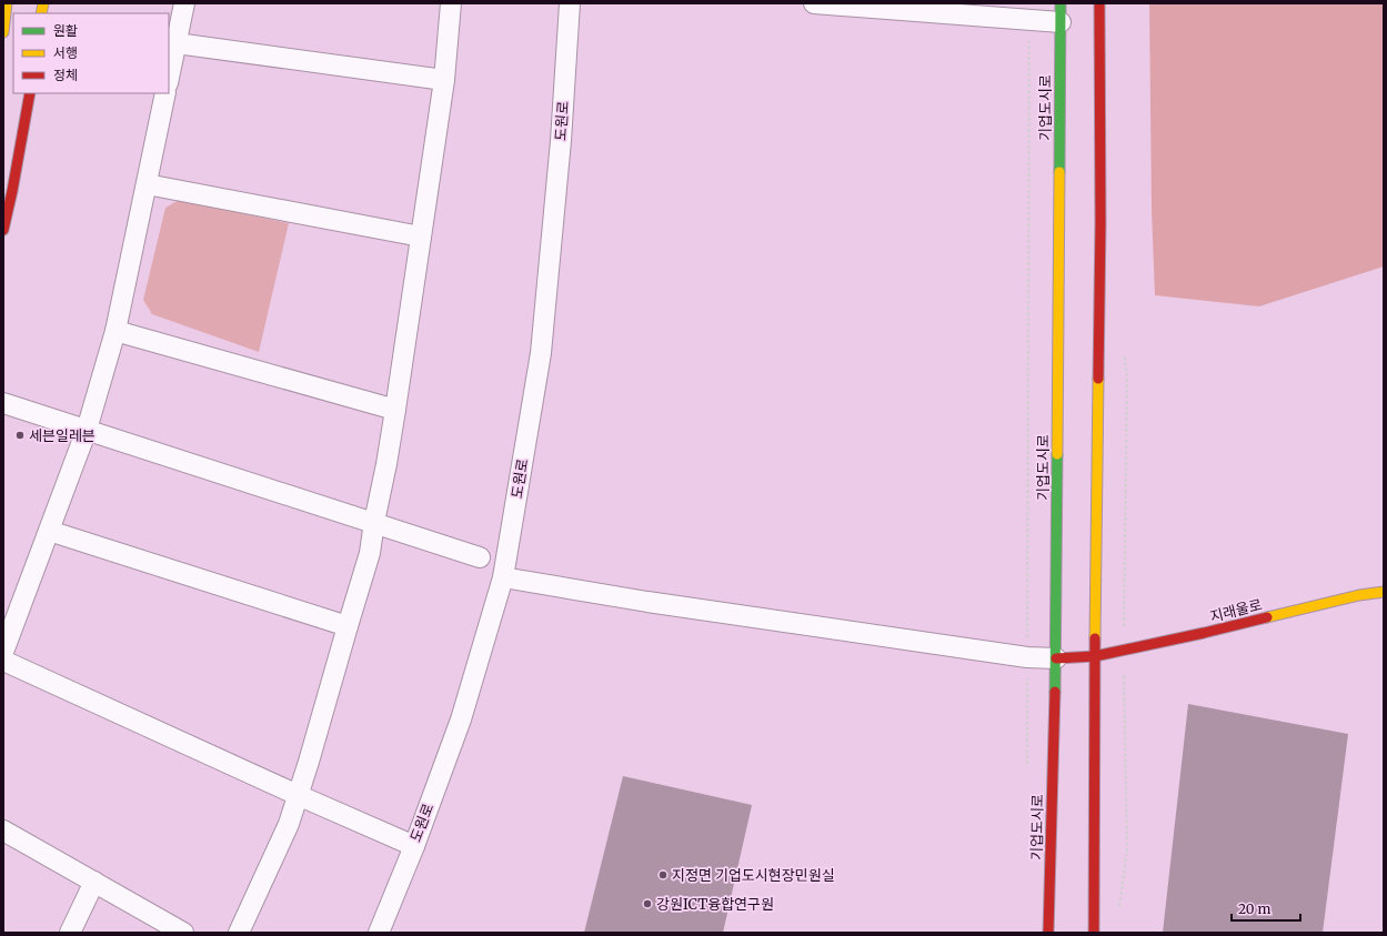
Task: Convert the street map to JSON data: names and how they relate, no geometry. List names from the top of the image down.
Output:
{
  "streets": {
    "street": ["기업도시로", "도원로", "지래울로"]
  },
  "crossings": [
    ["기업도시로", "지래울로"]
  ],
  "places": ["세븐일레븐", "지정면 기업도시현장민원실", "강원ICT융합연구원"],
  "legend": ["원활", "서행", "정체"],
  "scale_bar": "20 m"
}
